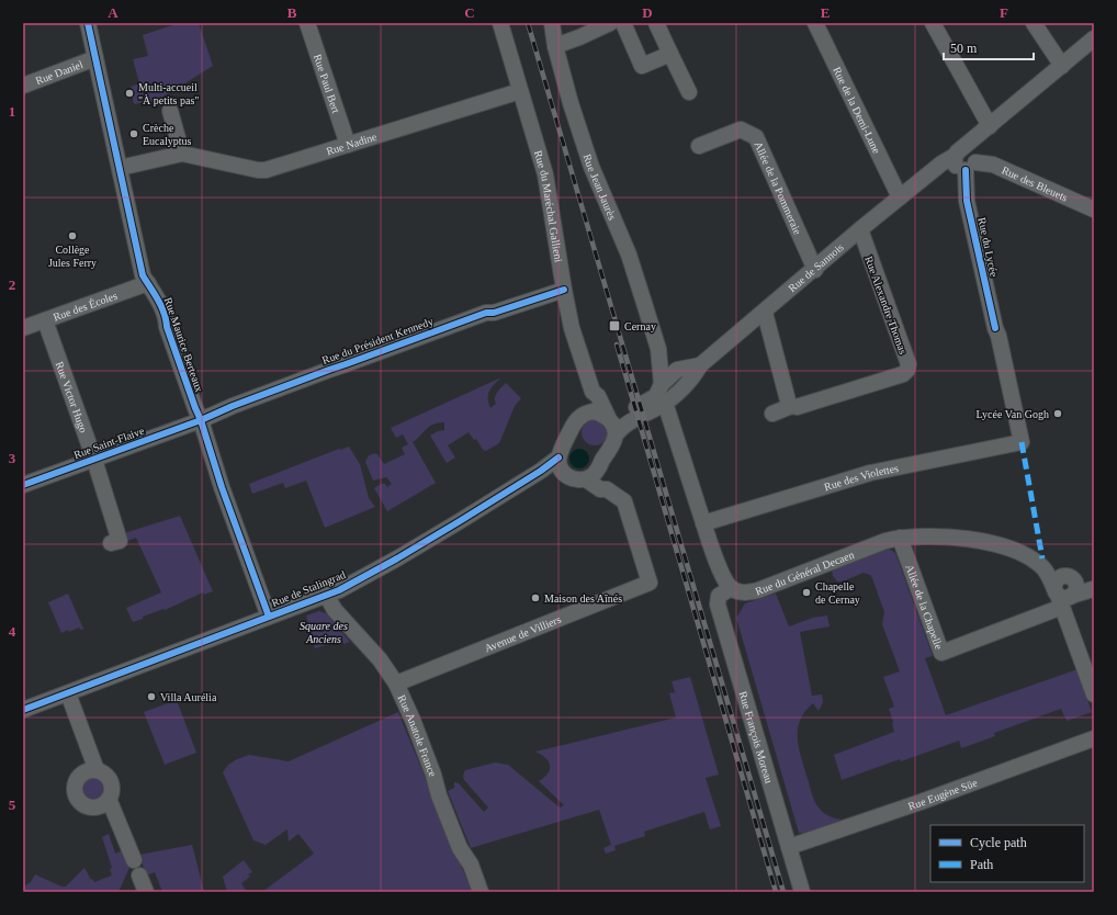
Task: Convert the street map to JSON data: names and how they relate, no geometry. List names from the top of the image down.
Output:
{
  "streets": {
    "street": [
      "Rue Daniel",
      "Rue Paul Bert",
      "Rue de la Demi-Lune",
      "Rue Nadine",
      "Rue des Bleuets",
      "Rue Jean Jaurès",
      "Allée de la Pommeraie",
      "Rue du Maréchal Gallieni",
      "Rue du Lycée",
      "Rue de Sannois",
      "Rue Alexandre Thomas",
      "Rue des Écoles",
      "Rue du Président Kennedy",
      "Rue Maurice Berteaux",
      "Rue Victor Hugo",
      "Rue Saint-Flaive",
      "Rue des Violettes",
      "Rue du Général Decaen",
      "Rue de Stalingrad",
      "Allée de la Chapelle",
      "Avenue de Villiers",
      "Rue Anatole France",
      "Rue François Moreau",
      "Rue Eugène Süe"
    ]
  },
  "crossings": [
    ["Rue Daniel", "Rue Maurice Berteaux"],
    ["Rue Paul Bert", "Rue Nadine"],
    ["Rue de la Demi-Lune", "Rue de Sannois"],
    ["Rue Nadine", "Rue du Maréchal Gallieni"],
    ["Rue Nadine", "Rue Maurice Berteaux"],
    ["Rue des Bleuets", "Rue du Lycée"],
    ["Rue des Bleuets", "Rue de Sannois"],
    ["Allée de la Pommeraie", "Rue de Sannois"],
    ["Rue du Maréchal Gallieni", "Rue de Sannois"],
    ["Rue du Maréchal Gallieni", "Rue du Président Kennedy"],
    ["Rue du Maréchal Gallieni", "Rue de Stalingrad"],
    ["Rue du Maréchal Gallieni", "Avenue de Villiers"],
    ["Rue du Lycée", "Rue de Sannois"],
    ["Rue du Lycée", "Rue des Violettes"],
    ["Rue de Sannois", "Rue Alexandre Thomas"],
    ["Rue de Sannois", "Rue de Stalingrad"],
    ["Rue de Sannois", "Avenue de Villiers"],
    ["Rue des Écoles", "Rue Maurice Berteaux"],
    ["Rue des Écoles", "Rue Victor Hugo"],
    ["Rue du Président Kennedy", "Rue Maurice Berteaux"],
    ["Rue du Président Kennedy", "Rue Saint-Flaive"],
    ["Rue Maurice Berteaux", "Rue Saint-Flaive"],
    ["Rue Maurice Berteaux", "Rue de Stalingrad"],
    ["Rue Victor Hugo", "Rue Saint-Flaive"],
    ["Rue du Général Decaen", "Allée de la Chapelle"],
    ["Rue du Général Decaen", "Rue François Moreau"],
    ["Rue de Stalingrad", "Avenue de Villiers"],
    ["Rue de Stalingrad", "Rue Anatole France"],
    ["Avenue de Villiers", "Rue Anatole France"],
    ["Rue François Moreau", "Rue Eugène Süe"]
  ],
  "parks": ["Square des Anciens"],
  "places": {
    "other": [
      "Multi-accueil \"À petits pas\"",
      "Crèche Eucalyptus",
      "Collège Jules Ferry",
      "Lycée Van Gogh",
      "Chapelle de Cernay",
      "Maison des Aînés",
      "Villa Aurélia"
    ],
    "transit": ["Cernay"]
  },
  "legend": ["Cycle path", "Path"],
  "scale_bar": "50 m",
  "grid": {
    "columns": [
      "A",
      "B",
      "C",
      "D",
      "E",
      "F"
    ],
    "rows": [
      "1",
      "2",
      "3",
      "4",
      "5"
    ]
  }
}
